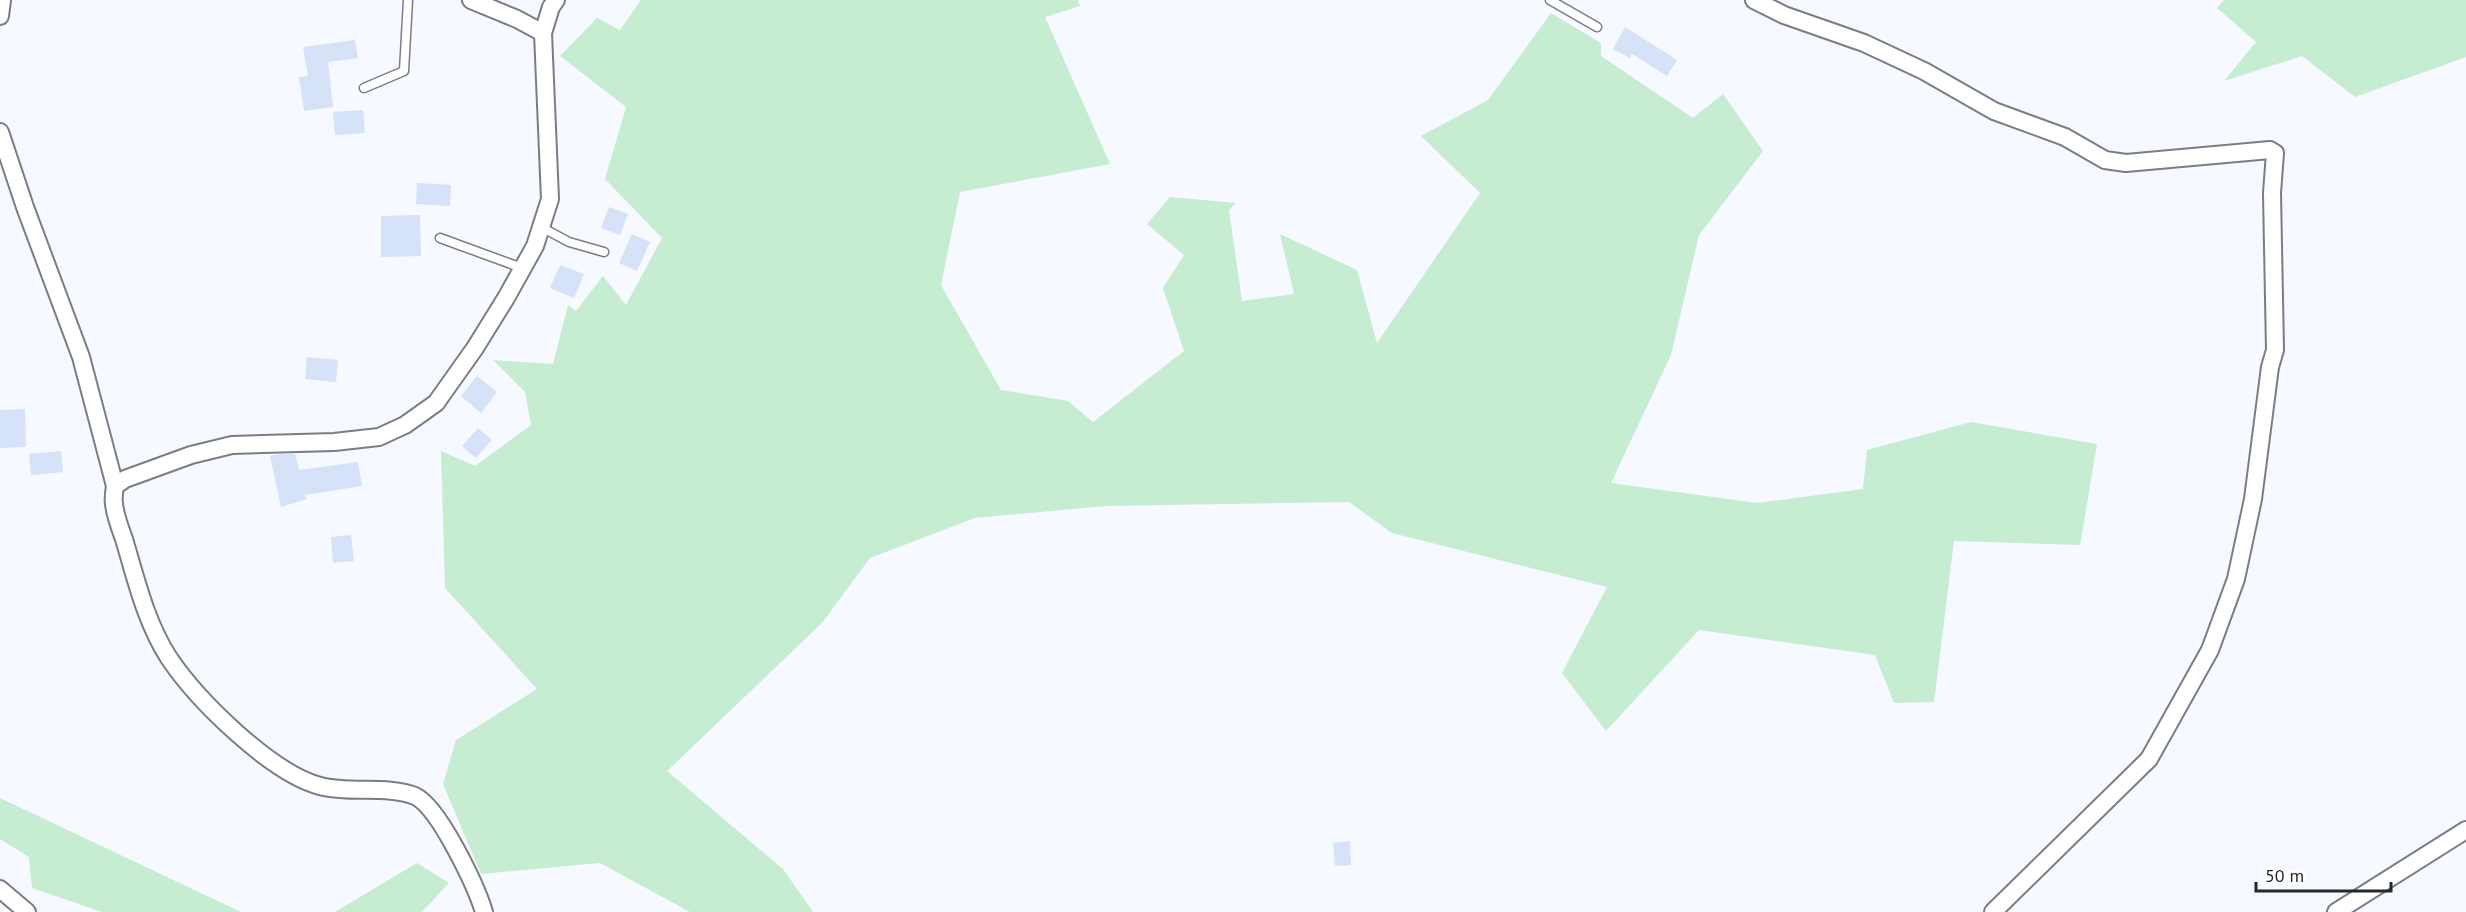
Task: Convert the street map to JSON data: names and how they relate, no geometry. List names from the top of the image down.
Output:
{
  "scale_bar": "50 m"
}
